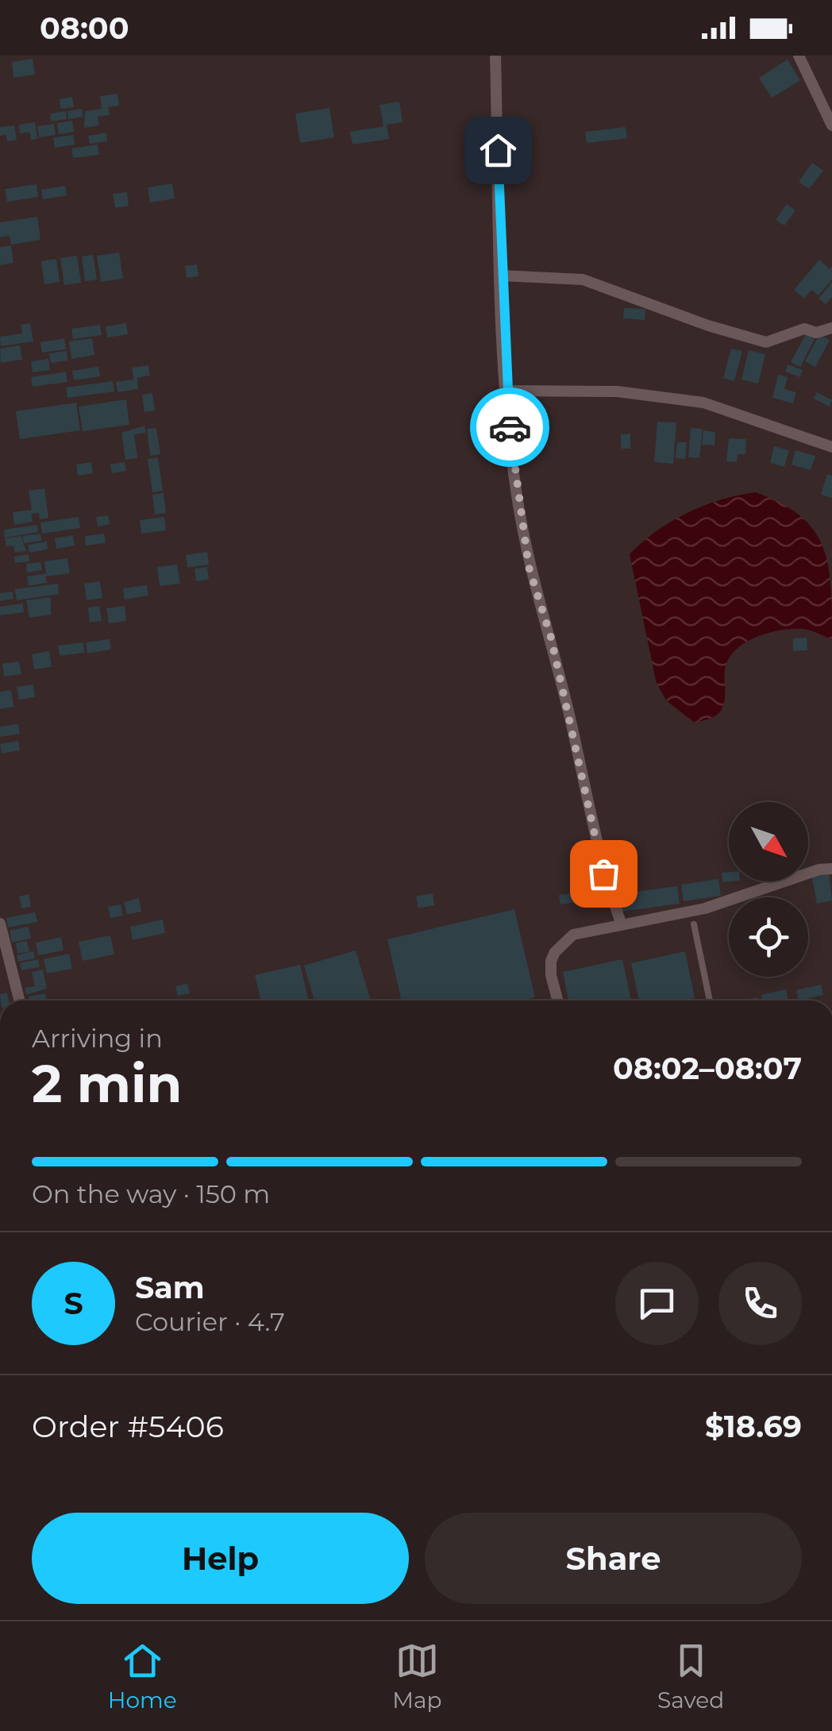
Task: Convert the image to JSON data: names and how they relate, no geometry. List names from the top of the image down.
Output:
{
  "north": "bottom right",
  "page": {
    "status": "08:00",
    "heading": ["2 min", "Arriving in", "08:02–08:07"],
    "panel": [
      "Sam",
      "Courier · 4.7",
      "Order #5406",
      "$18.69"
    ],
    "bar": "On the way · 150 m",
    "round": "S",
    "buttons": ["Help", "Share"],
    "tabs": ["Home", "Map", "Saved"]
  }
}
